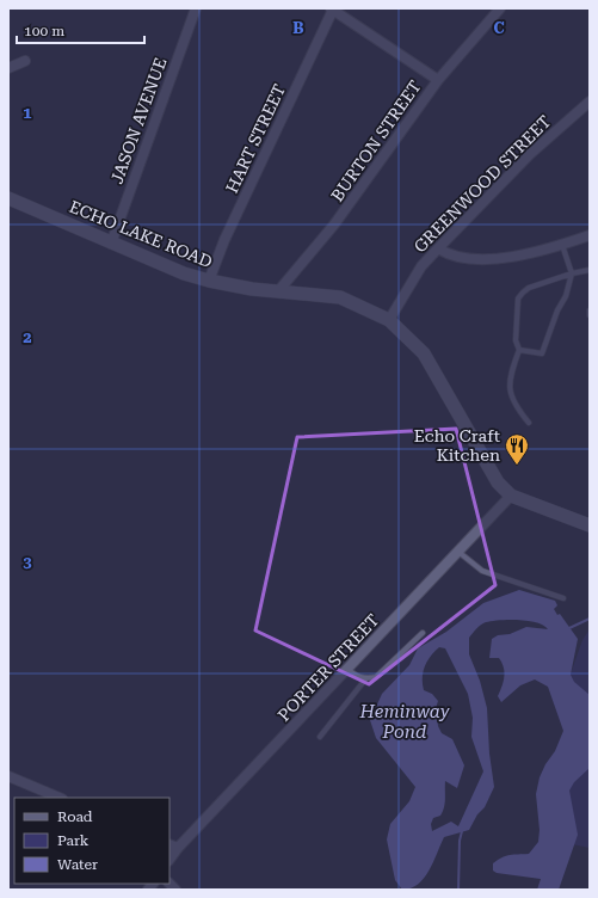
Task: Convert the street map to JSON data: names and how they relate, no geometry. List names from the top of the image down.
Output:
{
  "streets": {
    "main road": ["ECHO LAKE ROAD"],
    "street": [
      "JASON AVENUE",
      "HART STREET",
      "BURTON STREET",
      "GREENWOOD STREET",
      "PORTER STREET"
    ]
  },
  "crossings": [
    ["JASON AVENUE", "ECHO LAKE ROAD"],
    ["HART STREET", "ECHO LAKE ROAD"],
    ["BURTON STREET", "ECHO LAKE ROAD"],
    ["GREENWOOD STREET", "ECHO LAKE ROAD"],
    ["ECHO LAKE ROAD", "PORTER STREET"]
  ],
  "water": ["Heminway Pond"],
  "places": {
    "restaurant": ["Echo Craft Kitchen"]
  },
  "legend": ["Road", "Park", "Water"],
  "scale_bar": "100 m",
  "grid": {
    "columns": ["B", "C"],
    "rows": ["1", "2", "3"]
  }
}
